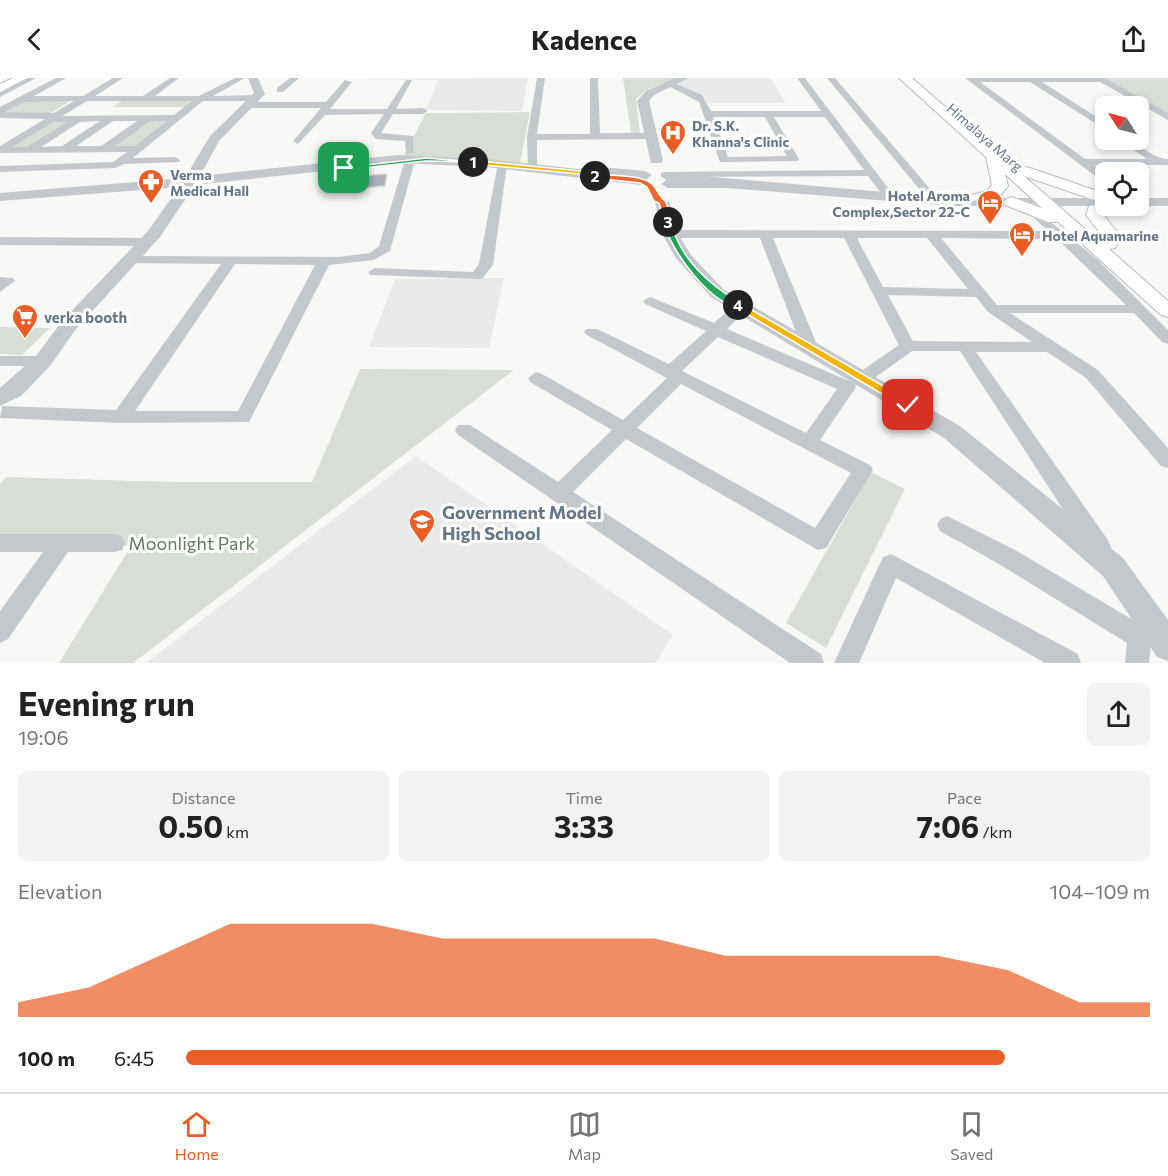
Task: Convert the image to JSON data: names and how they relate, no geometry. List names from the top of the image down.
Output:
{
  "streets": {
    "main road": ["Himalaya Marg"]
  },
  "parks": ["Moonlight Park"],
  "places": {
    "hospital": ["Dr. S.K. Khanna's Clinic"],
    "pharmacy": ["Verma Medical Hall"],
    "hotel": ["Hotel Aroma Complex,Sector 22-C", "Hotel Aquamarine"],
    "supermarket": ["verka booth"],
    "school or university": ["Government Model High School"]
  },
  "north": "top left",
  "page": {
    "header": "Kadence",
    "pins": [
      "1",
      "2",
      "3",
      "4"
    ],
    "heading": ["Evening run", "19:06"],
    "stats": [
      ["Distance", "0.50 km"],
      ["Time", "3:33"],
      ["Pace", "7:06 /km"]
    ],
    "chart": ["Elevation", "104–109 m"],
    "list": [
      {
        "name": "100 m",
        "note": "6:45"
      }
    ],
    "tabs": ["Home", "Map", "Saved"]
  }
}
